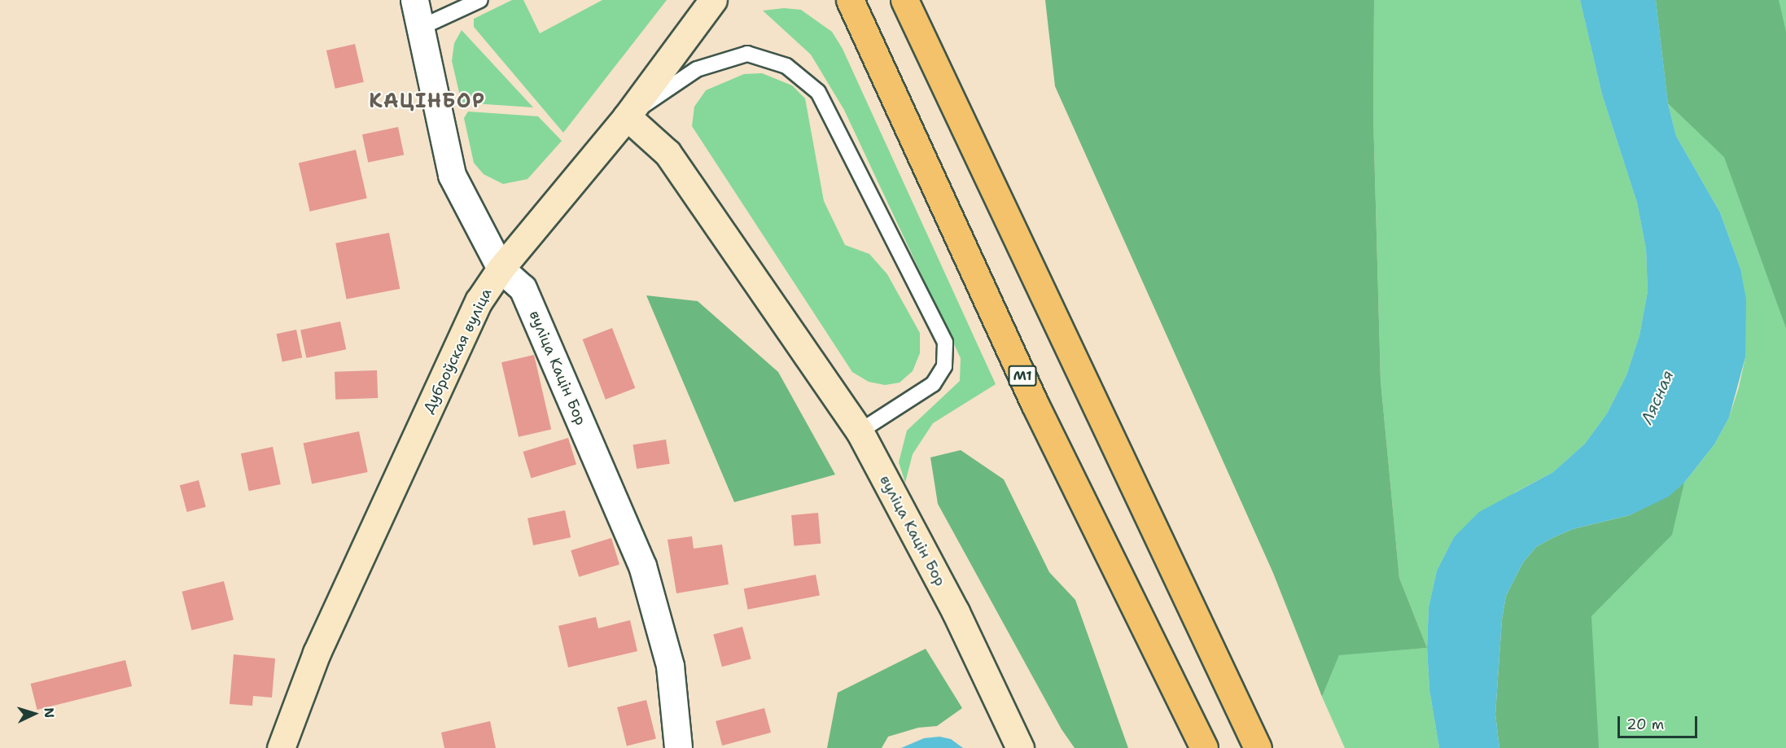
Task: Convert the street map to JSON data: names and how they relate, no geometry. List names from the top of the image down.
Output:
{
  "streets": {
    "highway": ["М1"],
    "main road": ["Дуброўская вуліца", "вуліца Кацін Бор"]
  },
  "crossings": [
    ["Дуброўская вуліца", "вуліца Кацін Бор"]
  ],
  "districts": ["КАЦІНБОР"],
  "water": ["Лясная"],
  "scale_bar": "20 m",
  "north": "right"
}
